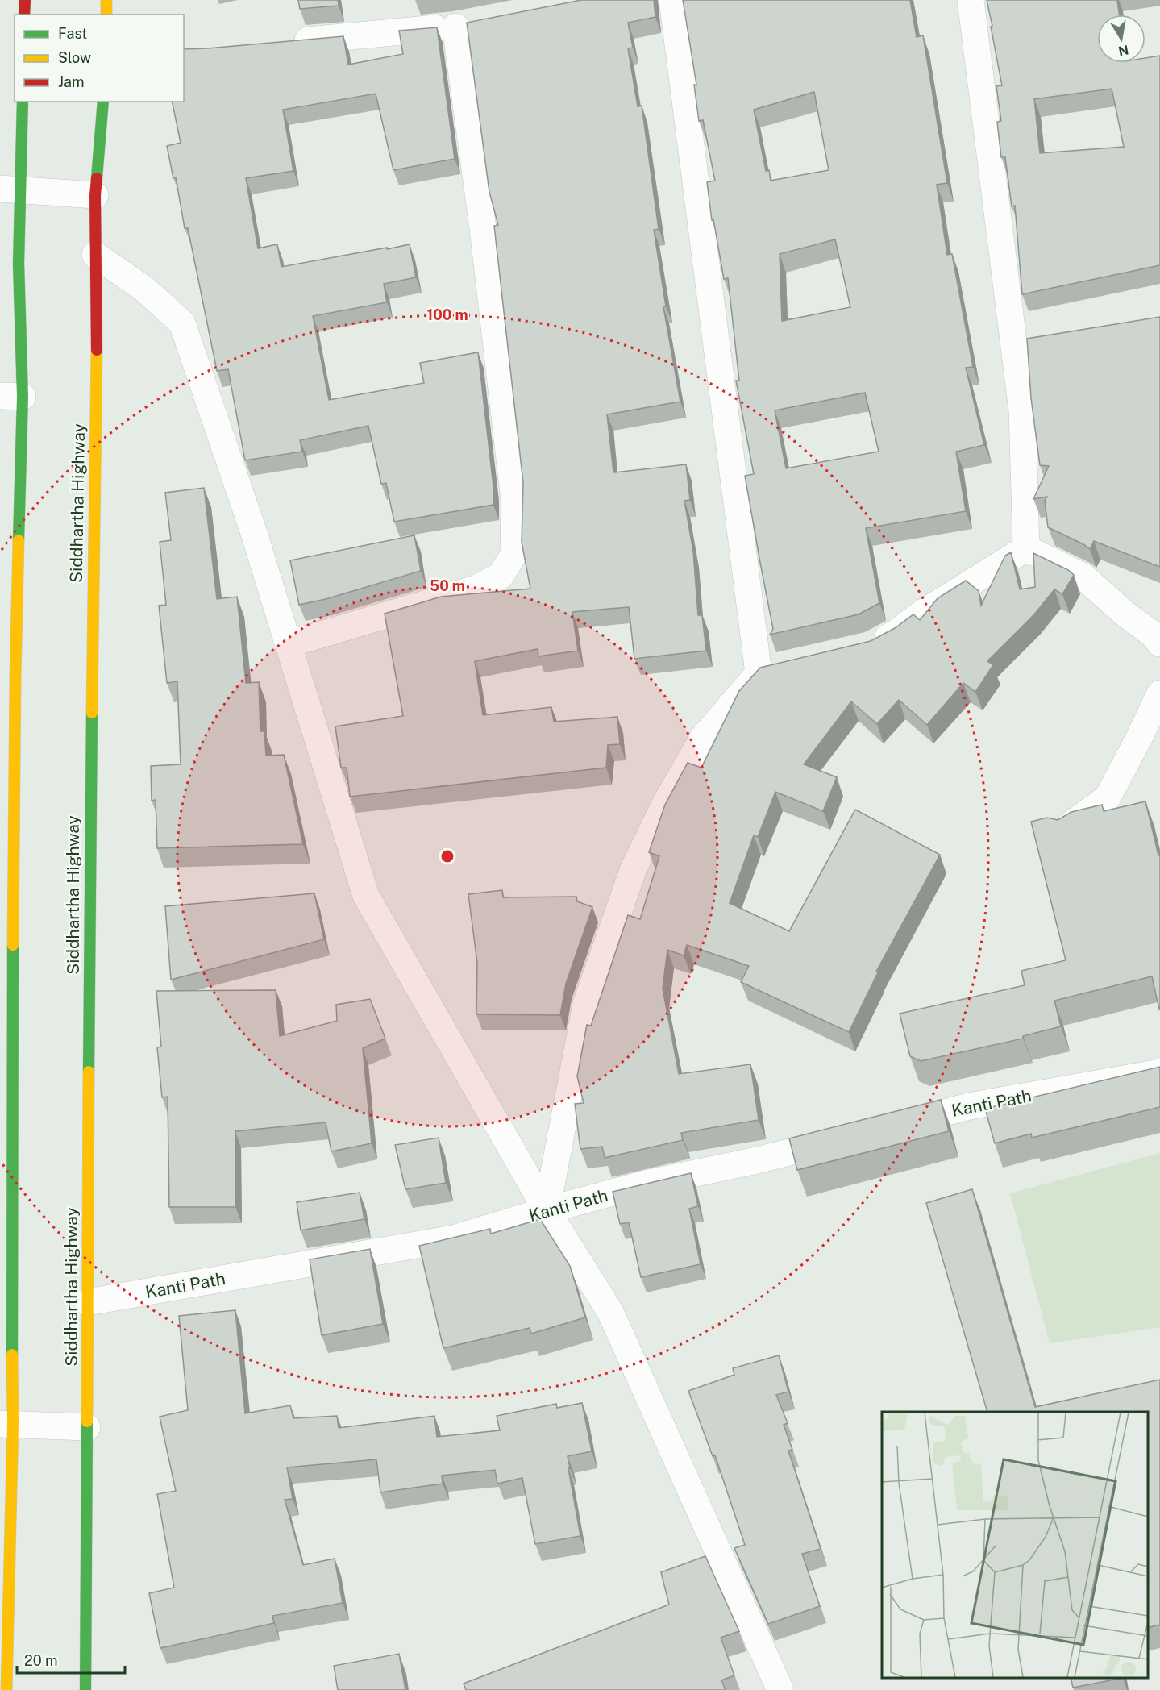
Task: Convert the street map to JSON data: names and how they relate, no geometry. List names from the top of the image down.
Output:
{
  "streets": {
    "highway": ["Siddhartha Highway"],
    "street": ["Kanti Path"]
  },
  "crossings": [
    ["Siddhartha Highway", "Kanti Path"]
  ],
  "legend": ["Fast", "Slow", "Jam"],
  "scale_bar": "20 m",
  "north": "bottom",
  "rings": ["100 m", "50 m"]
}
